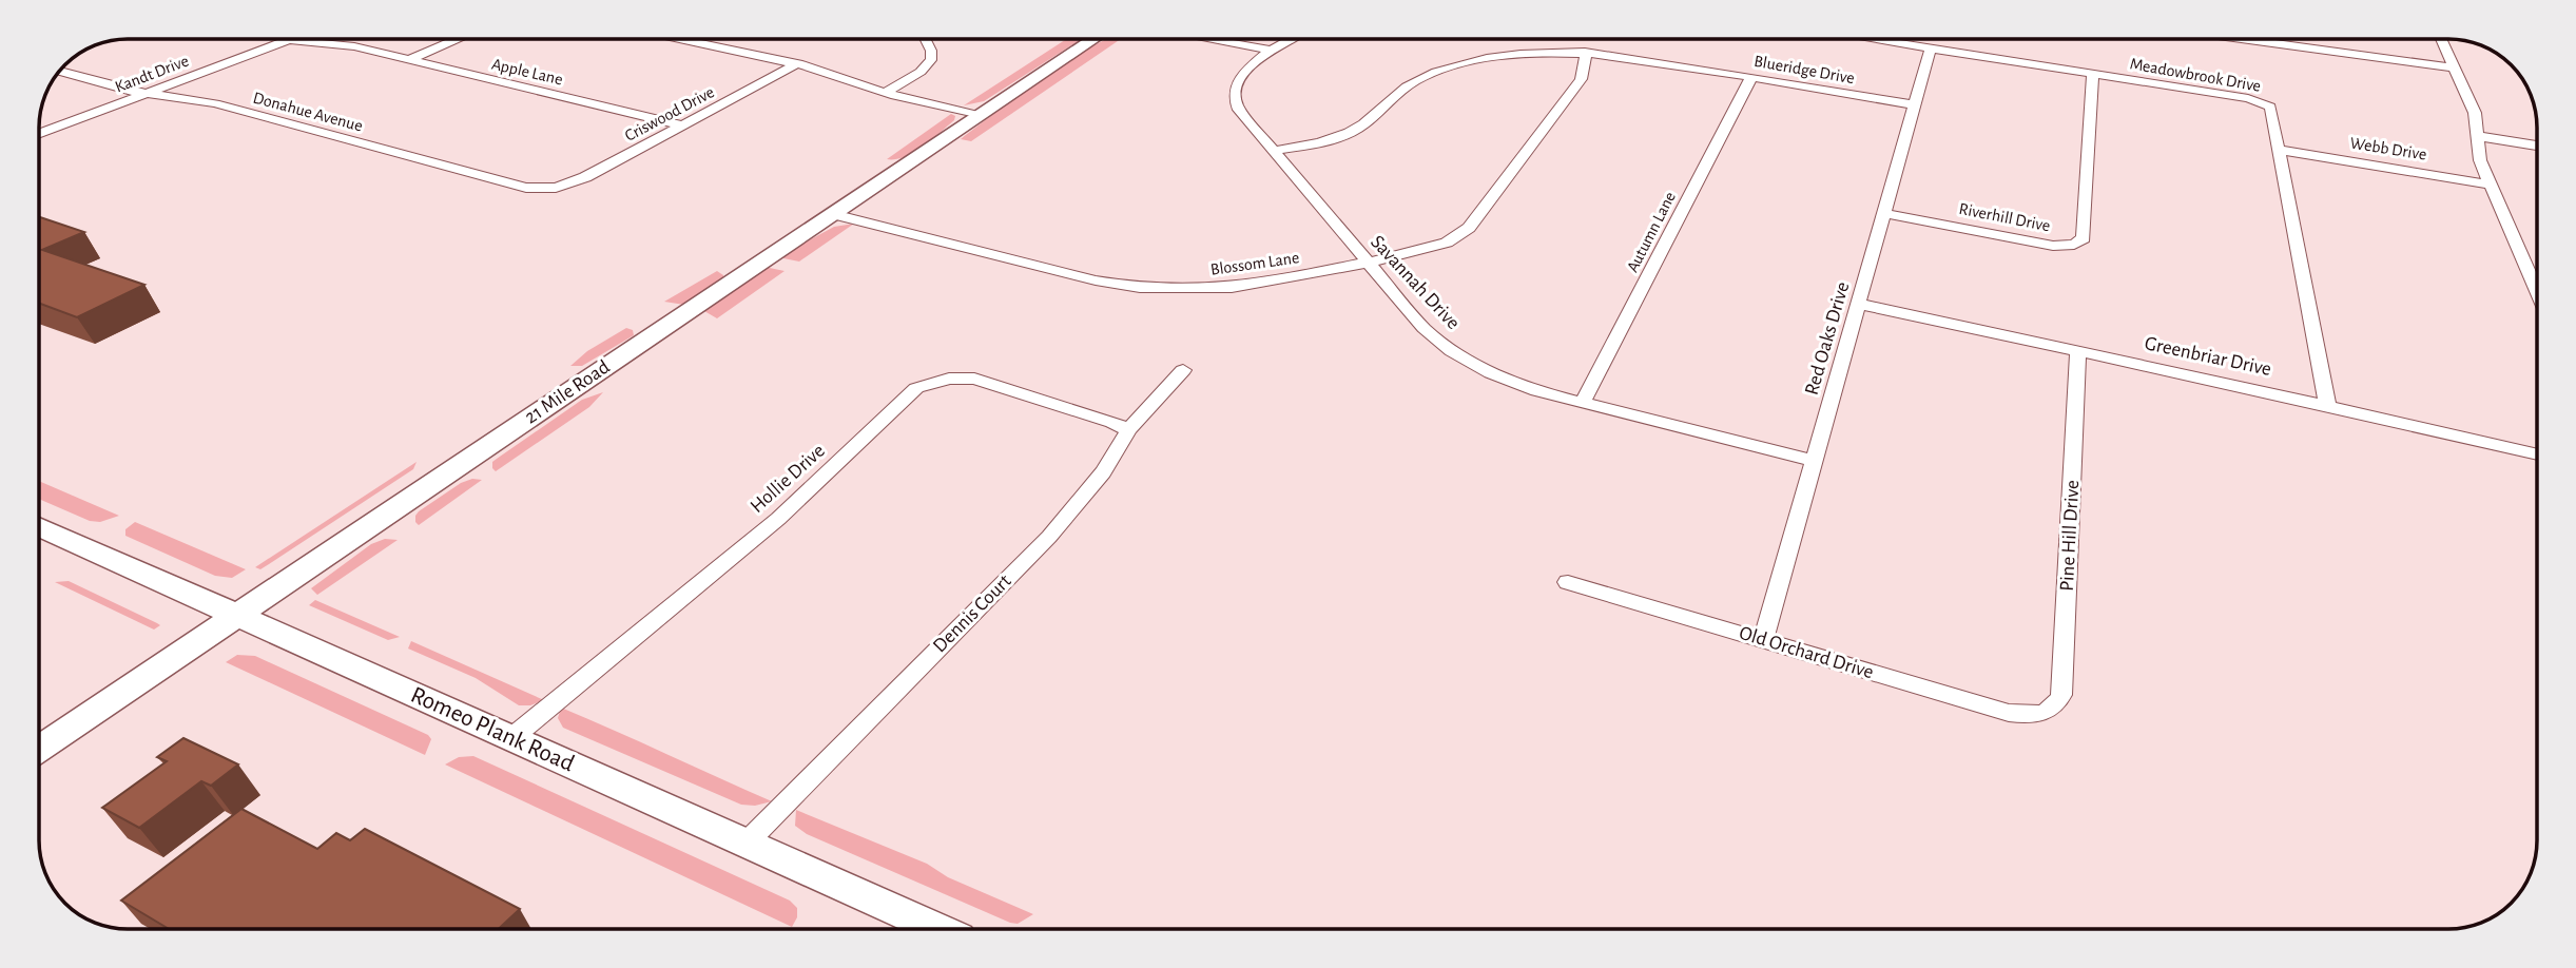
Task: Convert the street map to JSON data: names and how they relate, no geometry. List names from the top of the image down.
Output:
{
  "streets": {
    "street": [
      "Blueridge Drive",
      "Apple Lane",
      "Kandt Drive",
      "Meadowbrook Drive",
      "Donahue Avenue",
      "Criswood Drive",
      "Webb Drive",
      "Riverhill Drive",
      "Autumn Lane",
      "Blossom Lane",
      "Savannah Drive",
      "Red Oaks Drive",
      "Greenbriar Drive",
      "21 Mile Road",
      "Hollie Drive",
      "Pine Hill Drive",
      "Dennis Court",
      "Old Orchard Drive",
      "Romeo Plank Road"
    ]
  },
  "crossings": [
    ["Blueridge Drive", "Autumn Lane"],
    ["Blueridge Drive", "Blossom Lane"],
    ["Blueridge Drive", "Savannah Drive"],
    ["Blueridge Drive", "Red Oaks Drive"],
    ["Apple Lane", "Kandt Drive"],
    ["Apple Lane", "Criswood Drive"],
    ["Kandt Drive", "Donahue Avenue"],
    ["Meadowbrook Drive", "Webb Drive"],
    ["Meadowbrook Drive", "Riverhill Drive"],
    ["Meadowbrook Drive", "Red Oaks Drive"],
    ["Meadowbrook Drive", "Greenbriar Drive"],
    ["Donahue Avenue", "Criswood Drive"],
    ["Riverhill Drive", "Red Oaks Drive"],
    ["Autumn Lane", "Savannah Drive"],
    ["Blossom Lane", "Savannah Drive"],
    ["Blossom Lane", "21 Mile Road"],
    ["Savannah Drive", "Red Oaks Drive"],
    ["Red Oaks Drive", "Greenbriar Drive"],
    ["Red Oaks Drive", "Old Orchard Drive"],
    ["Greenbriar Drive", "Pine Hill Drive"],
    ["21 Mile Road", "Romeo Plank Road"],
    ["Hollie Drive", "Dennis Court"],
    ["Hollie Drive", "Romeo Plank Road"],
    ["Pine Hill Drive", "Old Orchard Drive"],
    ["Dennis Court", "Romeo Plank Road"]
  ]
}
